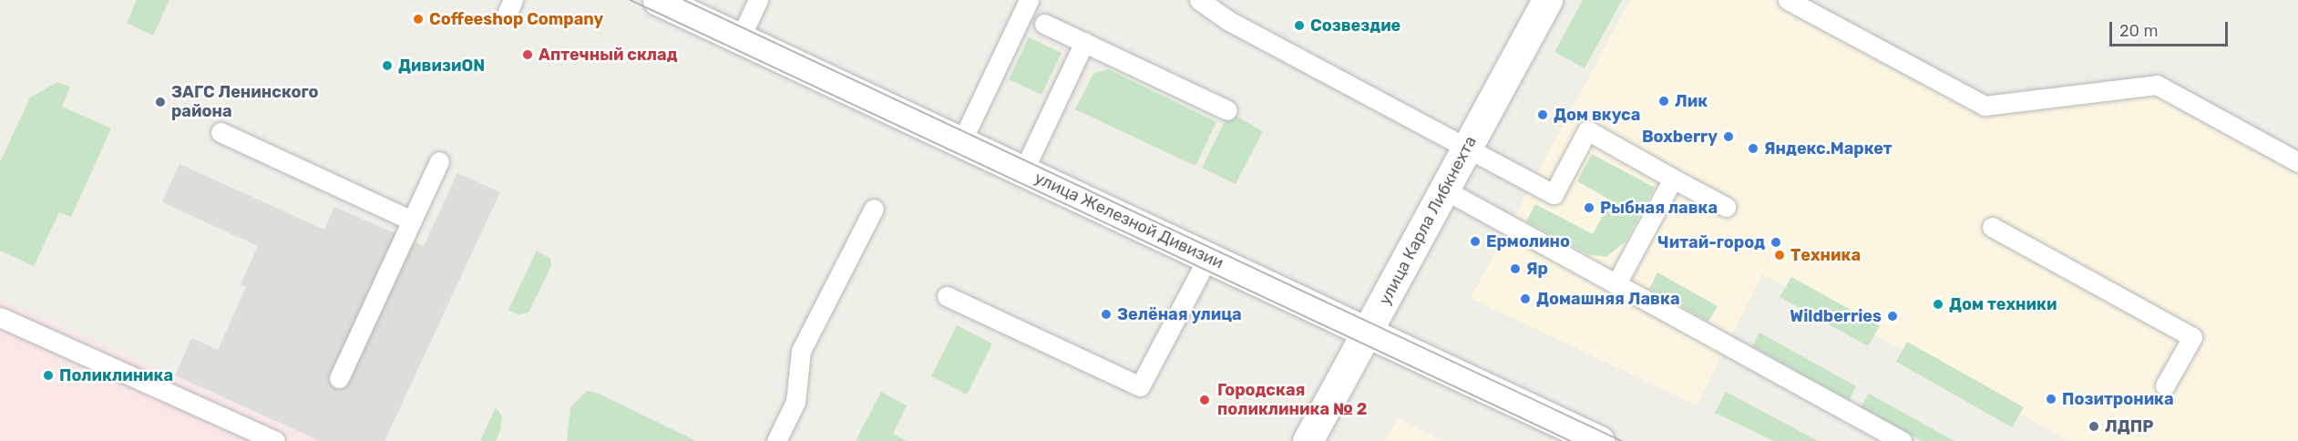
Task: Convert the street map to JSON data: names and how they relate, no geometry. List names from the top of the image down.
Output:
{
  "streets": {
    "street": ["улица Железной Дивизии", "улица Карла Либкнехта"]
  },
  "crossings": [
    ["улица Железной Дивизии", "улица Карла Либкнехта"]
  ],
  "places": [
    "Coffeeshop Company",
    "Созвездие",
    "Аптечный склад",
    "ДивизиON",
    "Лик",
    "ЗАГС Ленинского района",
    "Дом вкуса",
    "Boxberry",
    "Яндекс.Маркет",
    "Рыбная лавка",
    "Ермолино",
    "Читай-город",
    "Техника",
    "Яр",
    "Домашняя Лавка",
    "Дом техники",
    "Зелёная улица",
    "Wildberries",
    "Поликлиника",
    "Позитроника",
    "Городская поликлиника № 2",
    "ЛДПР"
  ],
  "scale_bar": "20 m"
}
